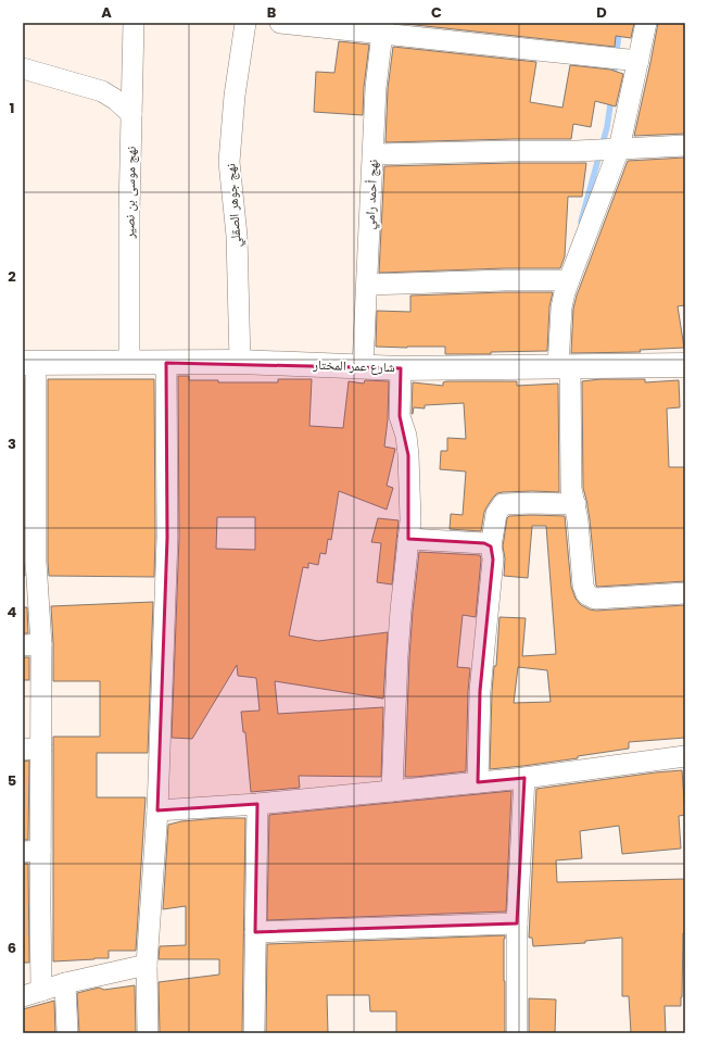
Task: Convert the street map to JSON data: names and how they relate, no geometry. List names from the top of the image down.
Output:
{
  "streets": {
    "street": [
      "نهج موسى بن نصير",
      "نهج أحمد رامي",
      "نهج جوهر الصقلي",
      "شارع عمر المختار"
    ]
  },
  "crossings": [
    ["نهج موسى بن نصير", "شارع عمر المختار"],
    ["نهج أحمد رامي", "شارع عمر المختار"],
    ["نهج جوهر الصقلي", "شارع عمر المختار"]
  ],
  "grid": {
    "columns": [
      "A",
      "B",
      "C",
      "D"
    ],
    "rows": [
      "1",
      "2",
      "3",
      "4",
      "5",
      "6"
    ]
  }
}
